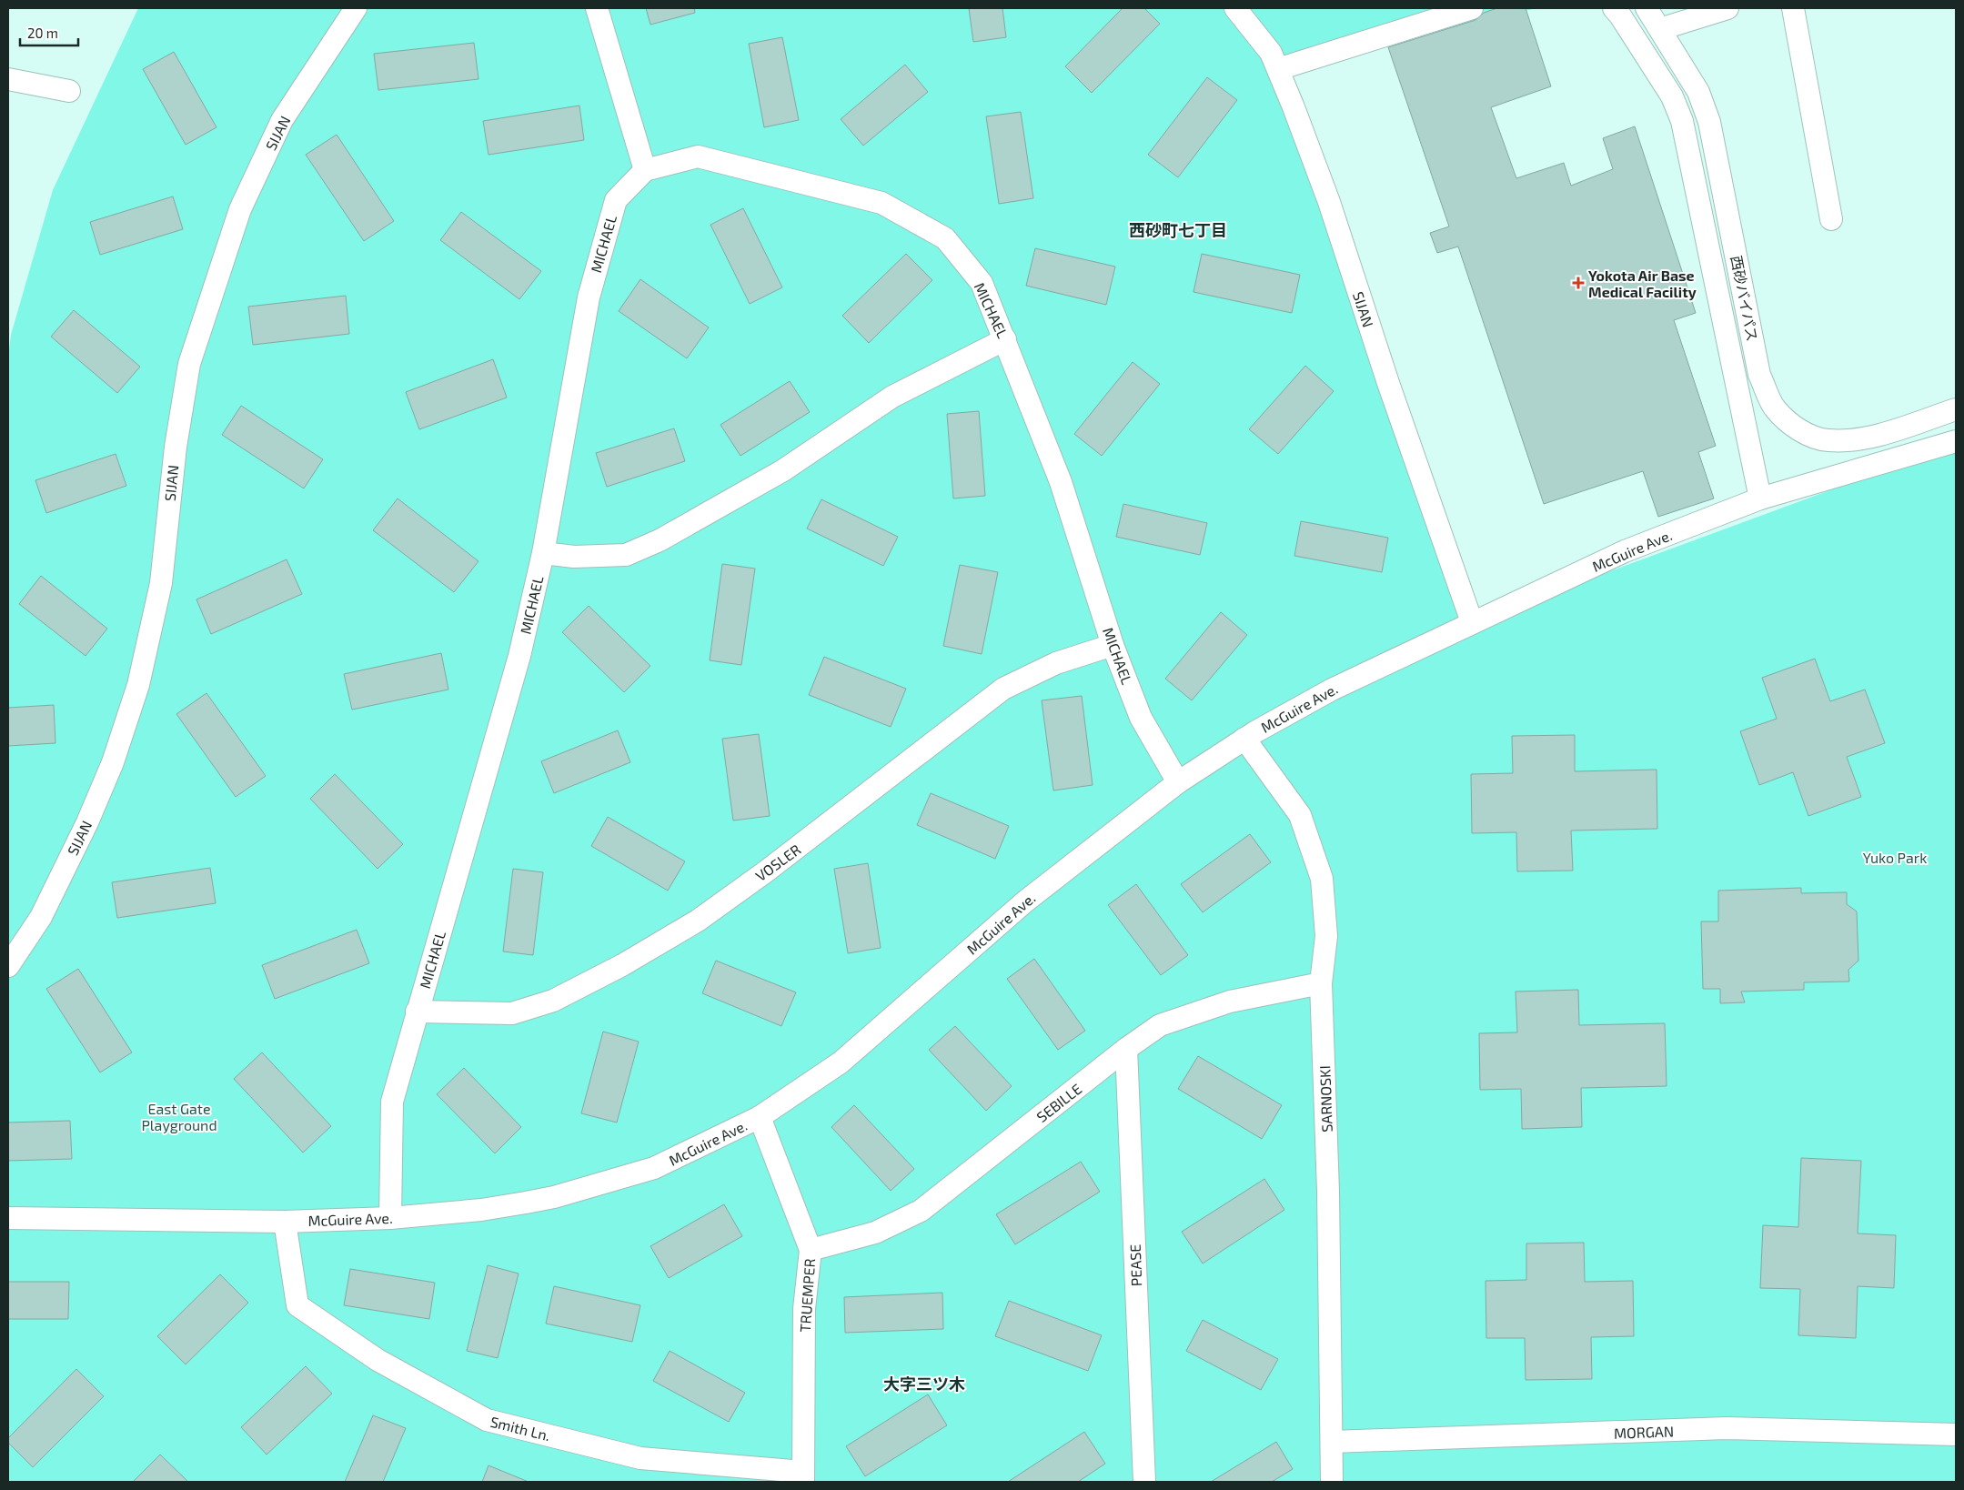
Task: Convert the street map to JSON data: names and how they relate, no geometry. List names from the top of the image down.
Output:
{
  "streets": {
    "street": [
      "SIJAN",
      "MICHAEL",
      "西砂バイパス",
      "McGuire Ave.",
      "VOSLER",
      "SARNOSKI",
      "SEBILLE",
      "PEASE",
      "TRUEMPER",
      "Smith Ln.",
      "MORGAN"
    ]
  },
  "crossings": [
    ["SIJAN", "McGuire Ave."],
    ["MICHAEL", "McGuire Ave."],
    ["MICHAEL", "VOSLER"],
    ["McGuire Ave.", "SARNOSKI"],
    ["McGuire Ave.", "TRUEMPER"],
    ["McGuire Ave.", "Smith Ln."],
    ["SARNOSKI", "SEBILLE"],
    ["SARNOSKI", "MORGAN"],
    ["SEBILLE", "PEASE"],
    ["SEBILLE", "TRUEMPER"],
    ["TRUEMPER", "Smith Ln."]
  ],
  "districts": ["西砂町七丁目", "大字三ツ木"],
  "parks": ["Yuko Park", "East Gate Playground"],
  "places": {
    "health": ["Yokota Air Base Medical Facility"]
  },
  "scale_bar": "20 m"
}
